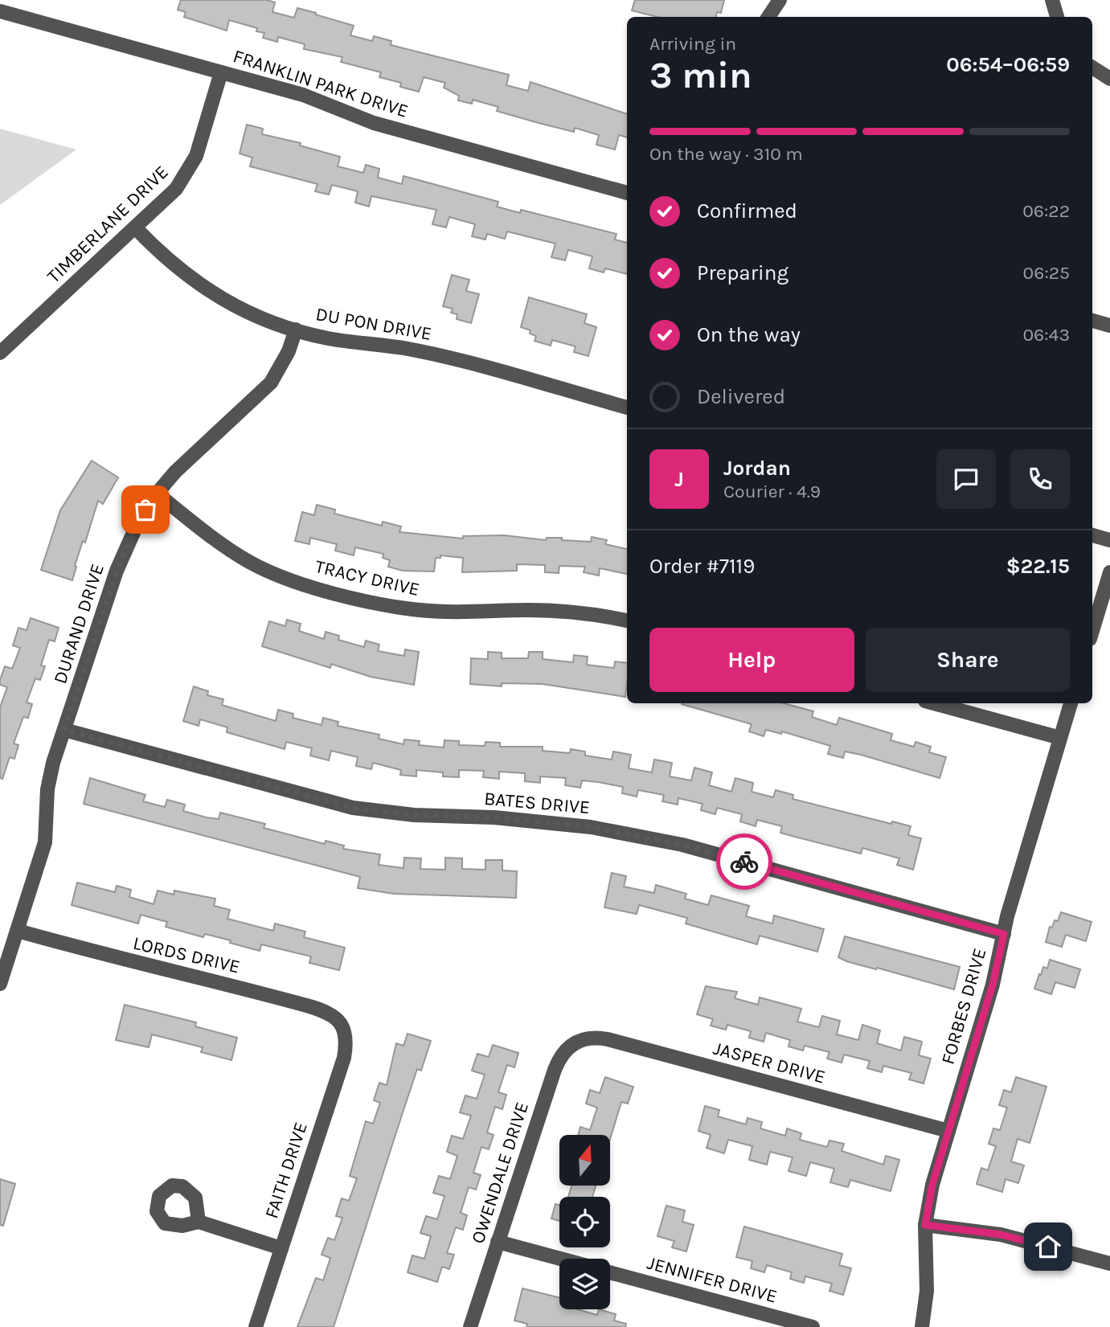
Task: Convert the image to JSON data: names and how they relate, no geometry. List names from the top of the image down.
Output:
{
  "streets": {
    "street": [
      "FRANKLIN PARK DRIVE",
      "TIMBERLANE DRIVE",
      "DU PON DRIVE",
      "TRACY DRIVE",
      "DURAND DRIVE",
      "BATES DRIVE",
      "LORDS DRIVE",
      "FORBES DRIVE",
      "JASPER DRIVE",
      "FAITH DRIVE",
      "OWENDALE DRIVE",
      "JENNIFER DRIVE"
    ]
  },
  "crossings": [
    ["FRANKLIN PARK DRIVE", "TIMBERLANE DRIVE"],
    ["TIMBERLANE DRIVE", "DU PON DRIVE"],
    ["DU PON DRIVE", "DURAND DRIVE"],
    ["TRACY DRIVE", "DURAND DRIVE"],
    ["DURAND DRIVE", "BATES DRIVE"],
    ["DURAND DRIVE", "LORDS DRIVE"],
    ["BATES DRIVE", "FORBES DRIVE"],
    ["LORDS DRIVE", "FAITH DRIVE"],
    ["FORBES DRIVE", "JASPER DRIVE"],
    ["JASPER DRIVE", "OWENDALE DRIVE"],
    ["OWENDALE DRIVE", "JENNIFER DRIVE"]
  ],
  "north": "top",
  "page": {
    "heading": ["3 min", "Arriving in", "06:54–06:59"],
    "panel": [
      "Jordan",
      "Courier · 4.9",
      "Order #7119",
      "$22.15"
    ],
    "bar": "On the way · 310 m",
    "list": [
      ["Confirmed", "06:22"],
      ["Preparing", "06:25"],
      ["On the way", "06:43"],
      "Delivered"
    ],
    "round": "J",
    "buttons": ["Help", "Share"]
  }
}
